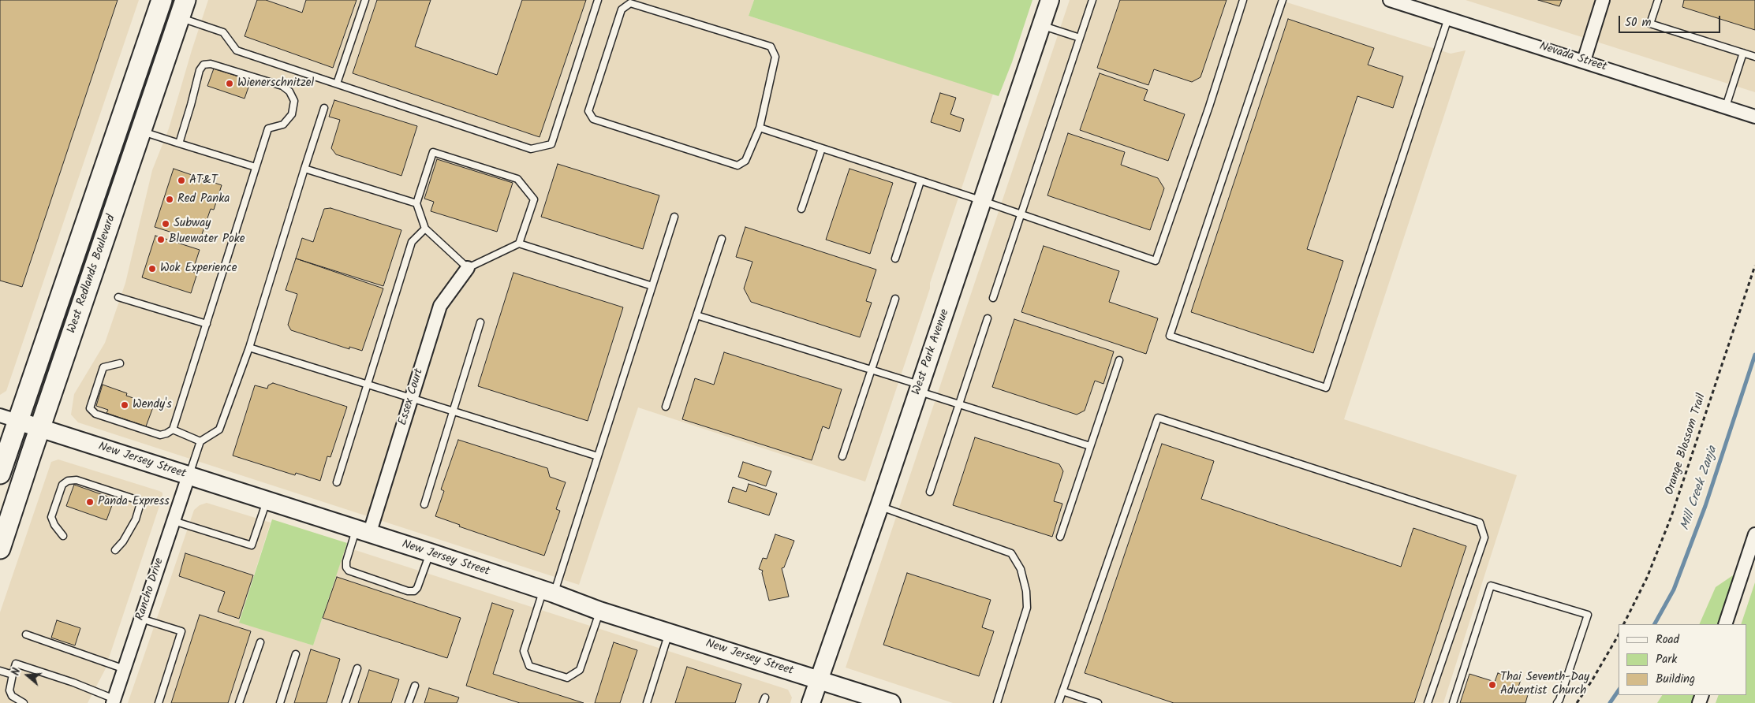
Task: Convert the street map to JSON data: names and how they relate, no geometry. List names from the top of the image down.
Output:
{
  "streets": {
    "main road": ["West Redlands Boulevard"],
    "street": [
      "Nevada Street",
      "West Park Avenue",
      "Essex Court",
      "New Jersey Street",
      "Rancho Drive"
    ],
    "path": ["Orange Blossom Trail"]
  },
  "crossings": [
    ["West Redlands Boulevard", "New Jersey Street"],
    ["West Park Avenue", "New Jersey Street"],
    ["Essex Court", "New Jersey Street"],
    ["New Jersey Street", "Rancho Drive"]
  ],
  "water": ["Mill Creek Zanja"],
  "places": [
    "Wienerschnitzel",
    "AT&T",
    "Red Panka",
    "Subway",
    "Bluewater Poke",
    "Wok Experience",
    "Wendy's",
    "Panda Express",
    "Thai Seventh-Day Adventist Church"
  ],
  "legend": ["Road", "Park", "Building"],
  "scale_bar": "50 m",
  "north": "left"
}
